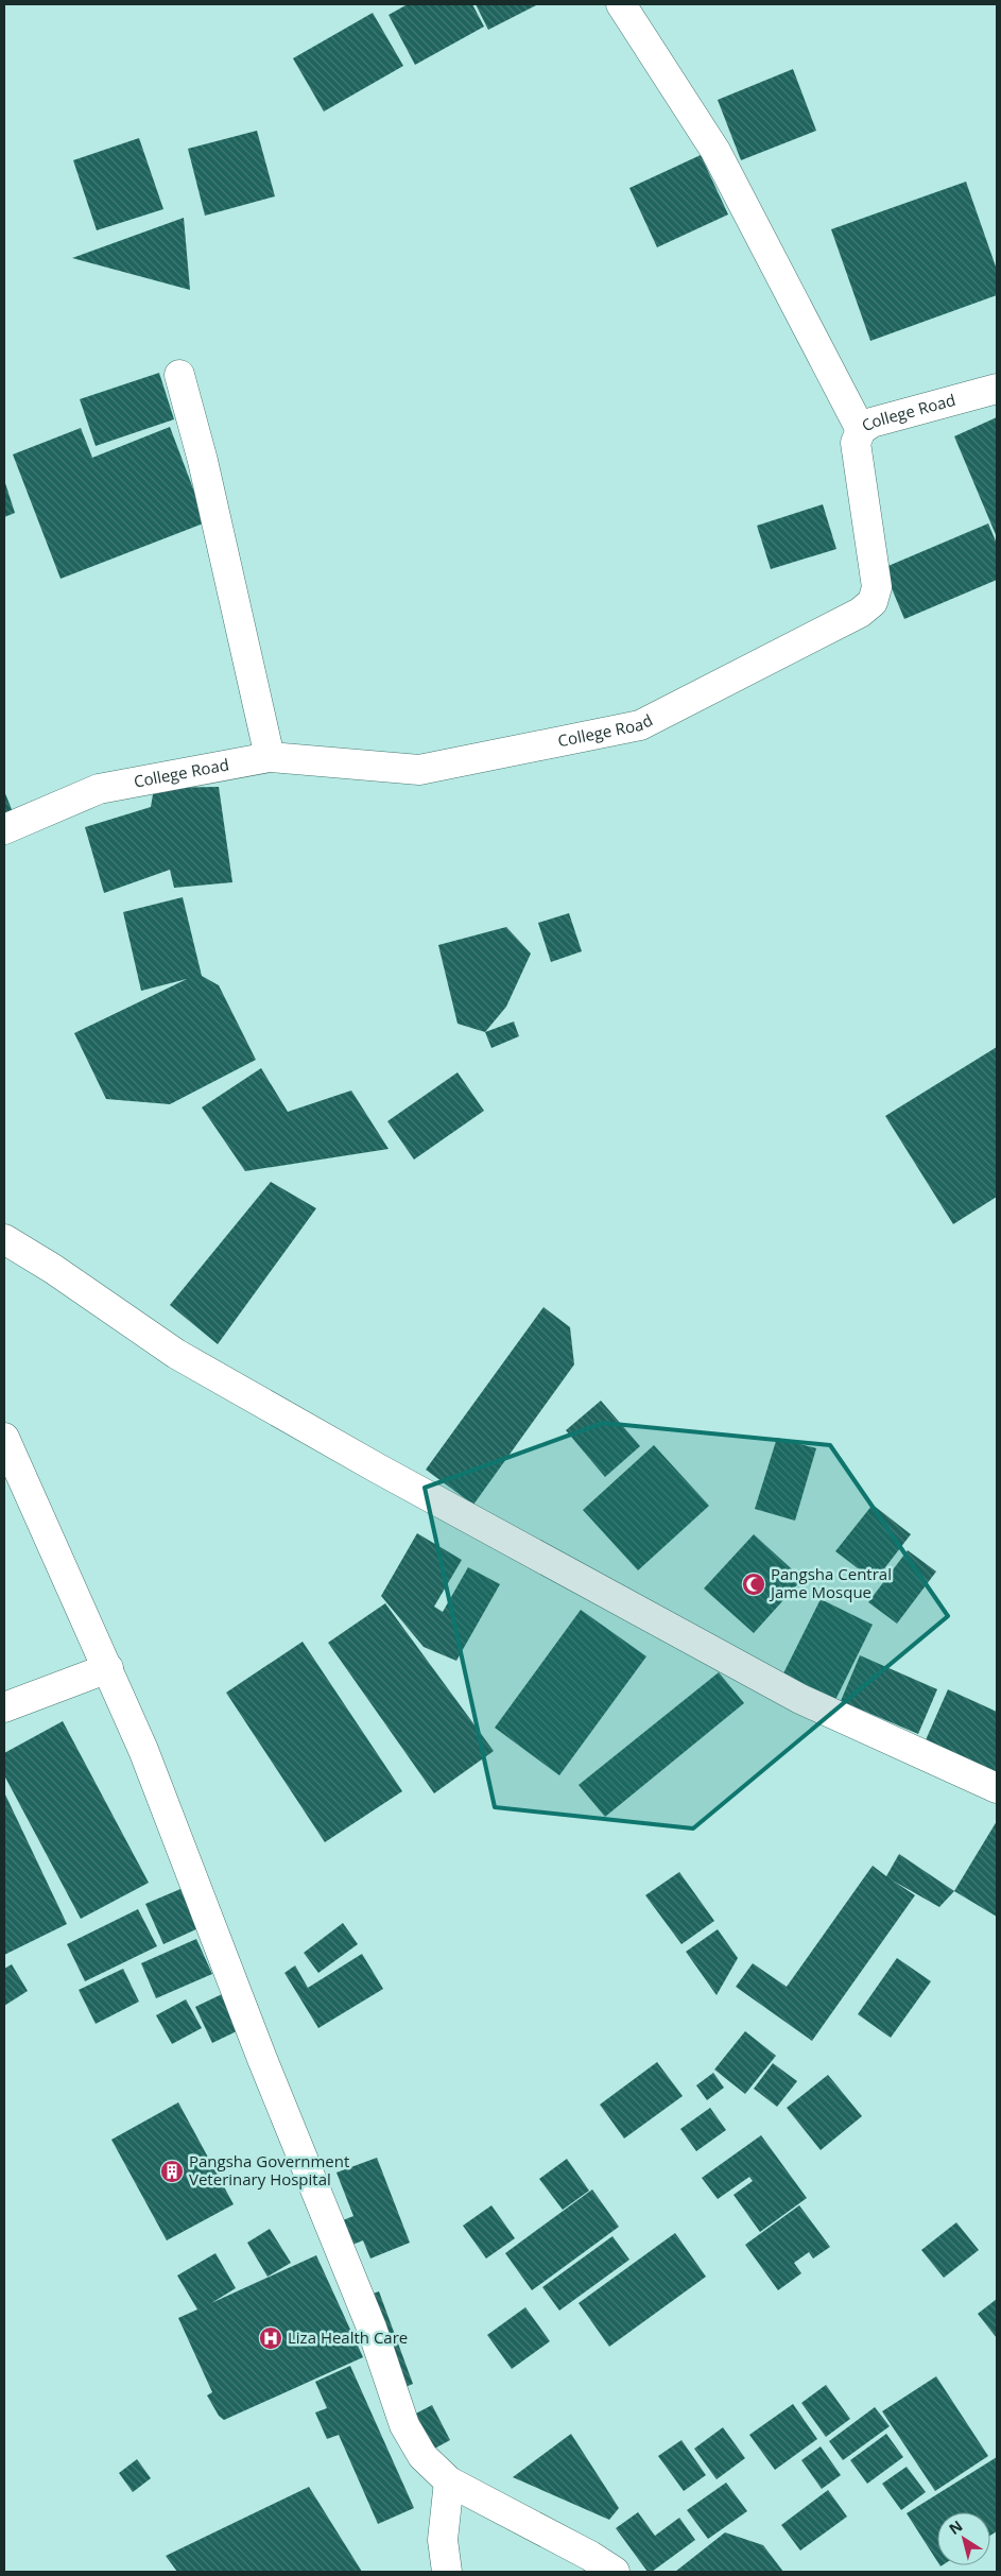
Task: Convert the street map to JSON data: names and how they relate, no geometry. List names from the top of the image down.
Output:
{
  "streets": {
    "street": ["College Road"]
  },
  "places": {
    "mosque": ["Pangsha Central Jame Mosque"],
    "building": ["Pangsha Government Veterinary Hospital"],
    "hospital": ["Liza Health Care"]
  },
  "north": "top left"
}
